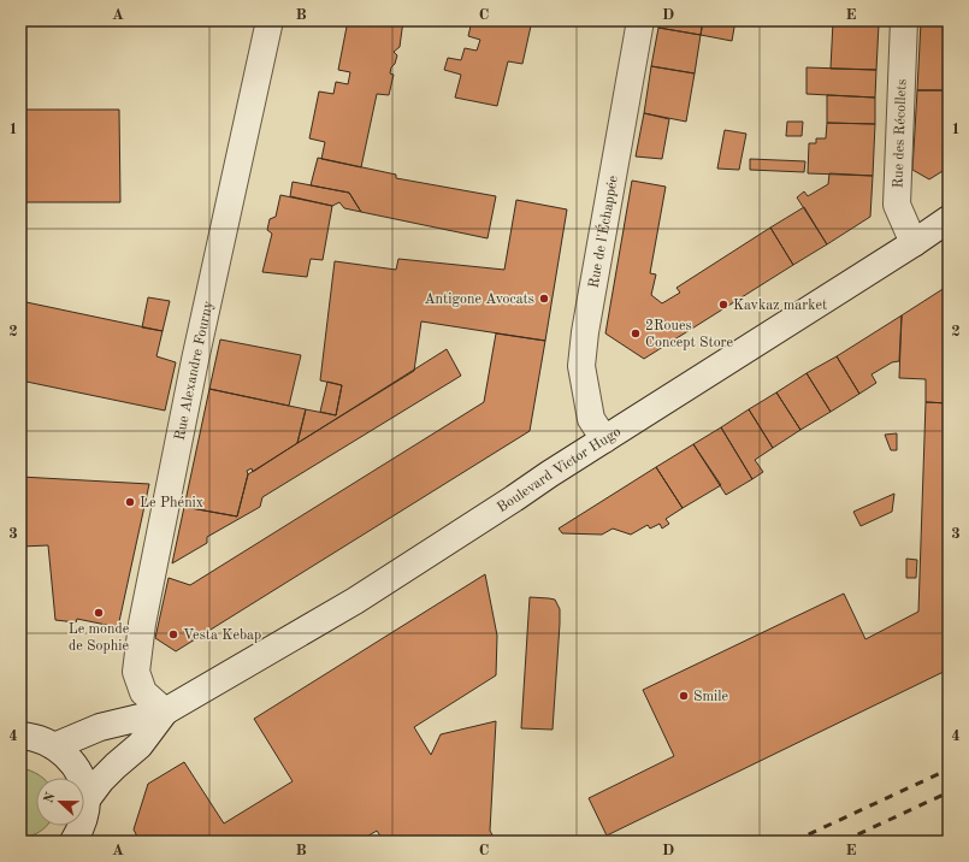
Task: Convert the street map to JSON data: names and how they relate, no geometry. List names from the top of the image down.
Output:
{
  "streets": {
    "street": [
      "Rue des Récollets",
      "Rue de l'Échappée",
      "Rue Alexandre Fourny",
      "Boulevard Victor Hugo"
    ]
  },
  "crossings": [
    ["Rue des Récollets", "Boulevard Victor Hugo"],
    ["Rue de l'Échappée", "Boulevard Victor Hugo"],
    ["Rue Alexandre Fourny", "Boulevard Victor Hugo"]
  ],
  "places": [
    "Antigone Avocats",
    "Kavkaz market",
    "2Roues Concept Store",
    "Le Phénix",
    "Le monde de Sophie",
    "Vesta Kebap",
    "Smile"
  ],
  "north": "left",
  "grid": {
    "columns": [
      "A",
      "B",
      "C",
      "D",
      "E"
    ],
    "rows": [
      "1",
      "2",
      "3",
      "4"
    ]
  }
}
